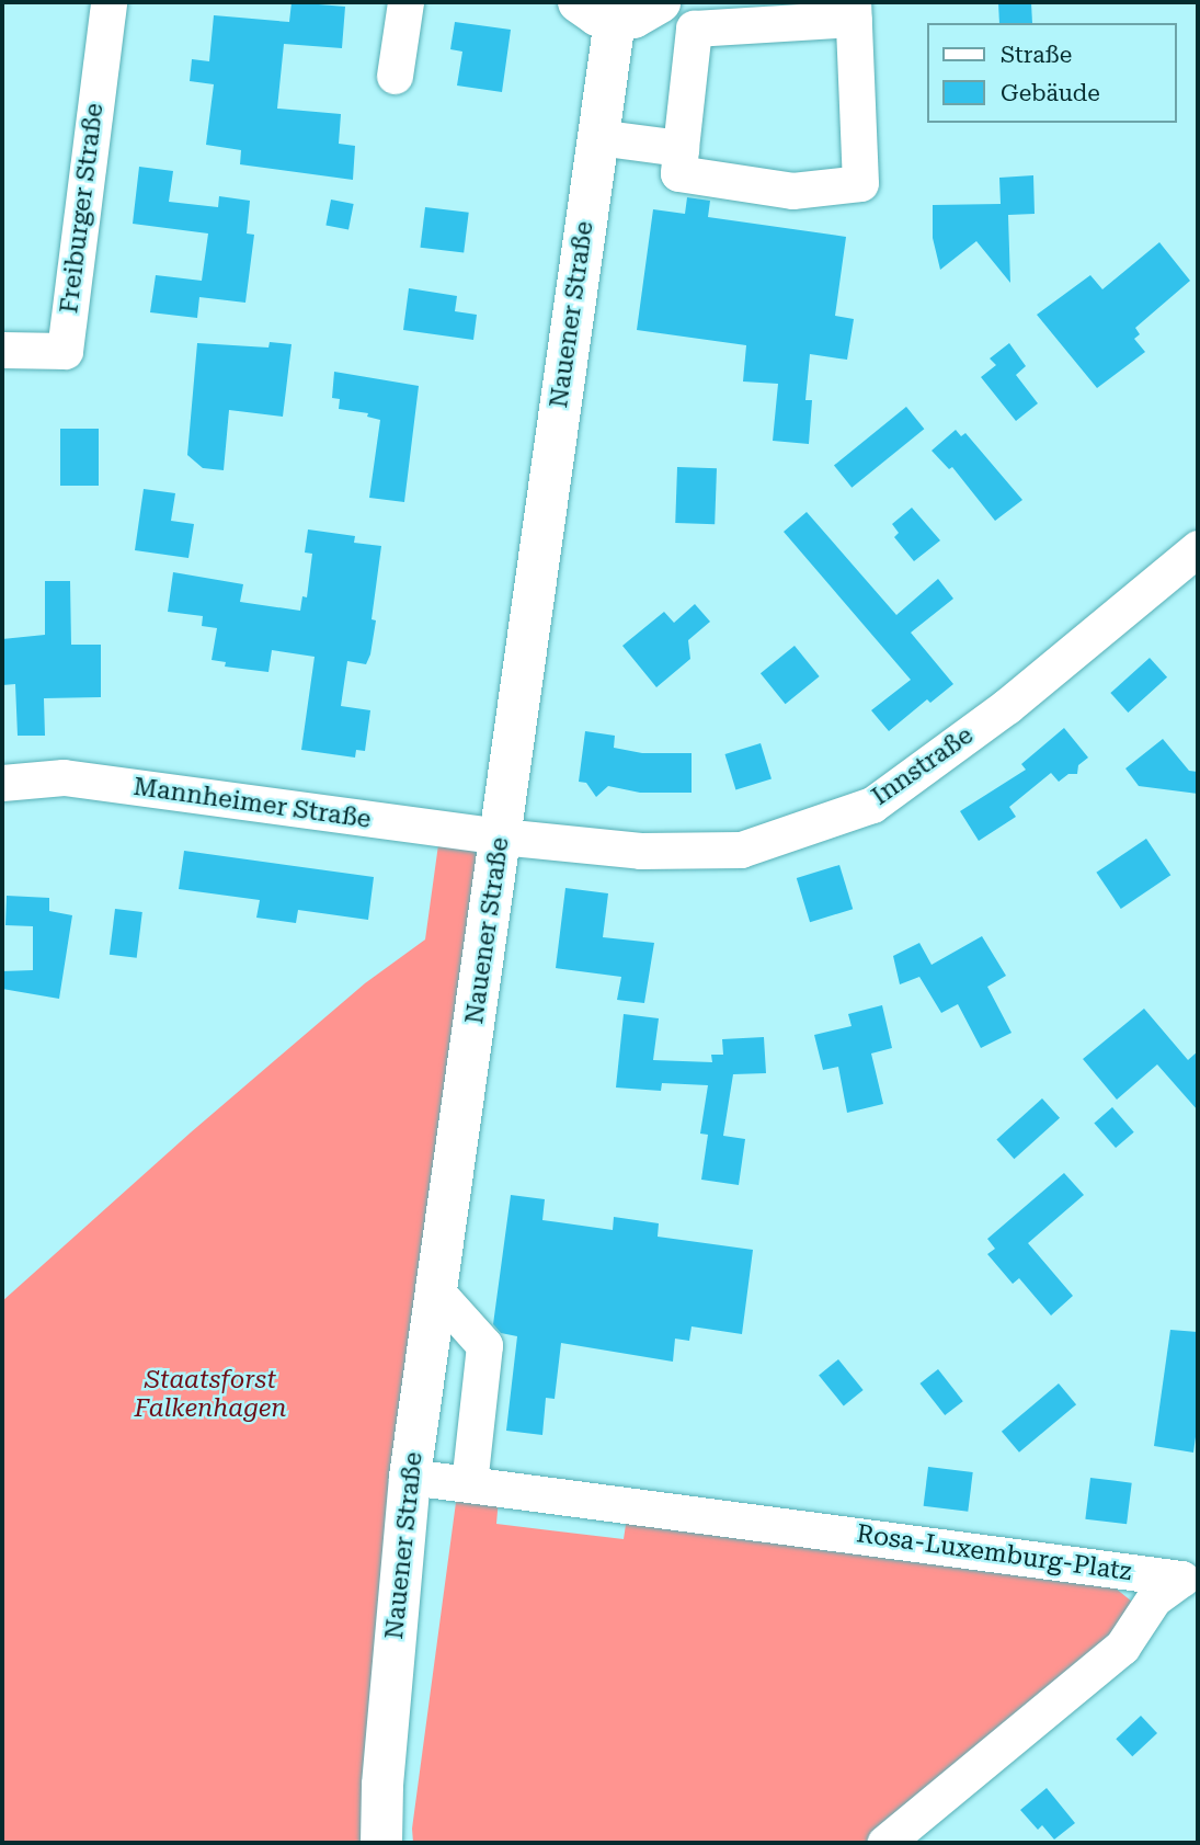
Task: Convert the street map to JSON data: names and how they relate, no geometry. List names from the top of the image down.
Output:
{
  "streets": {
    "main road": ["Nauener Straße"],
    "street": [
      "Freiburger Straße",
      "Innstraße",
      "Mannheimer Straße",
      "Rosa-Luxemburg-Platz"
    ]
  },
  "crossings": [
    ["Nauener Straße", "Innstraße"],
    ["Nauener Straße", "Mannheimer Straße"],
    ["Nauener Straße", "Rosa-Luxemburg-Platz"],
    ["Innstraße", "Mannheimer Straße"]
  ],
  "parks": ["Staatsforst Falkenhagen"],
  "legend": ["Straße", "Gebäude"]
}
